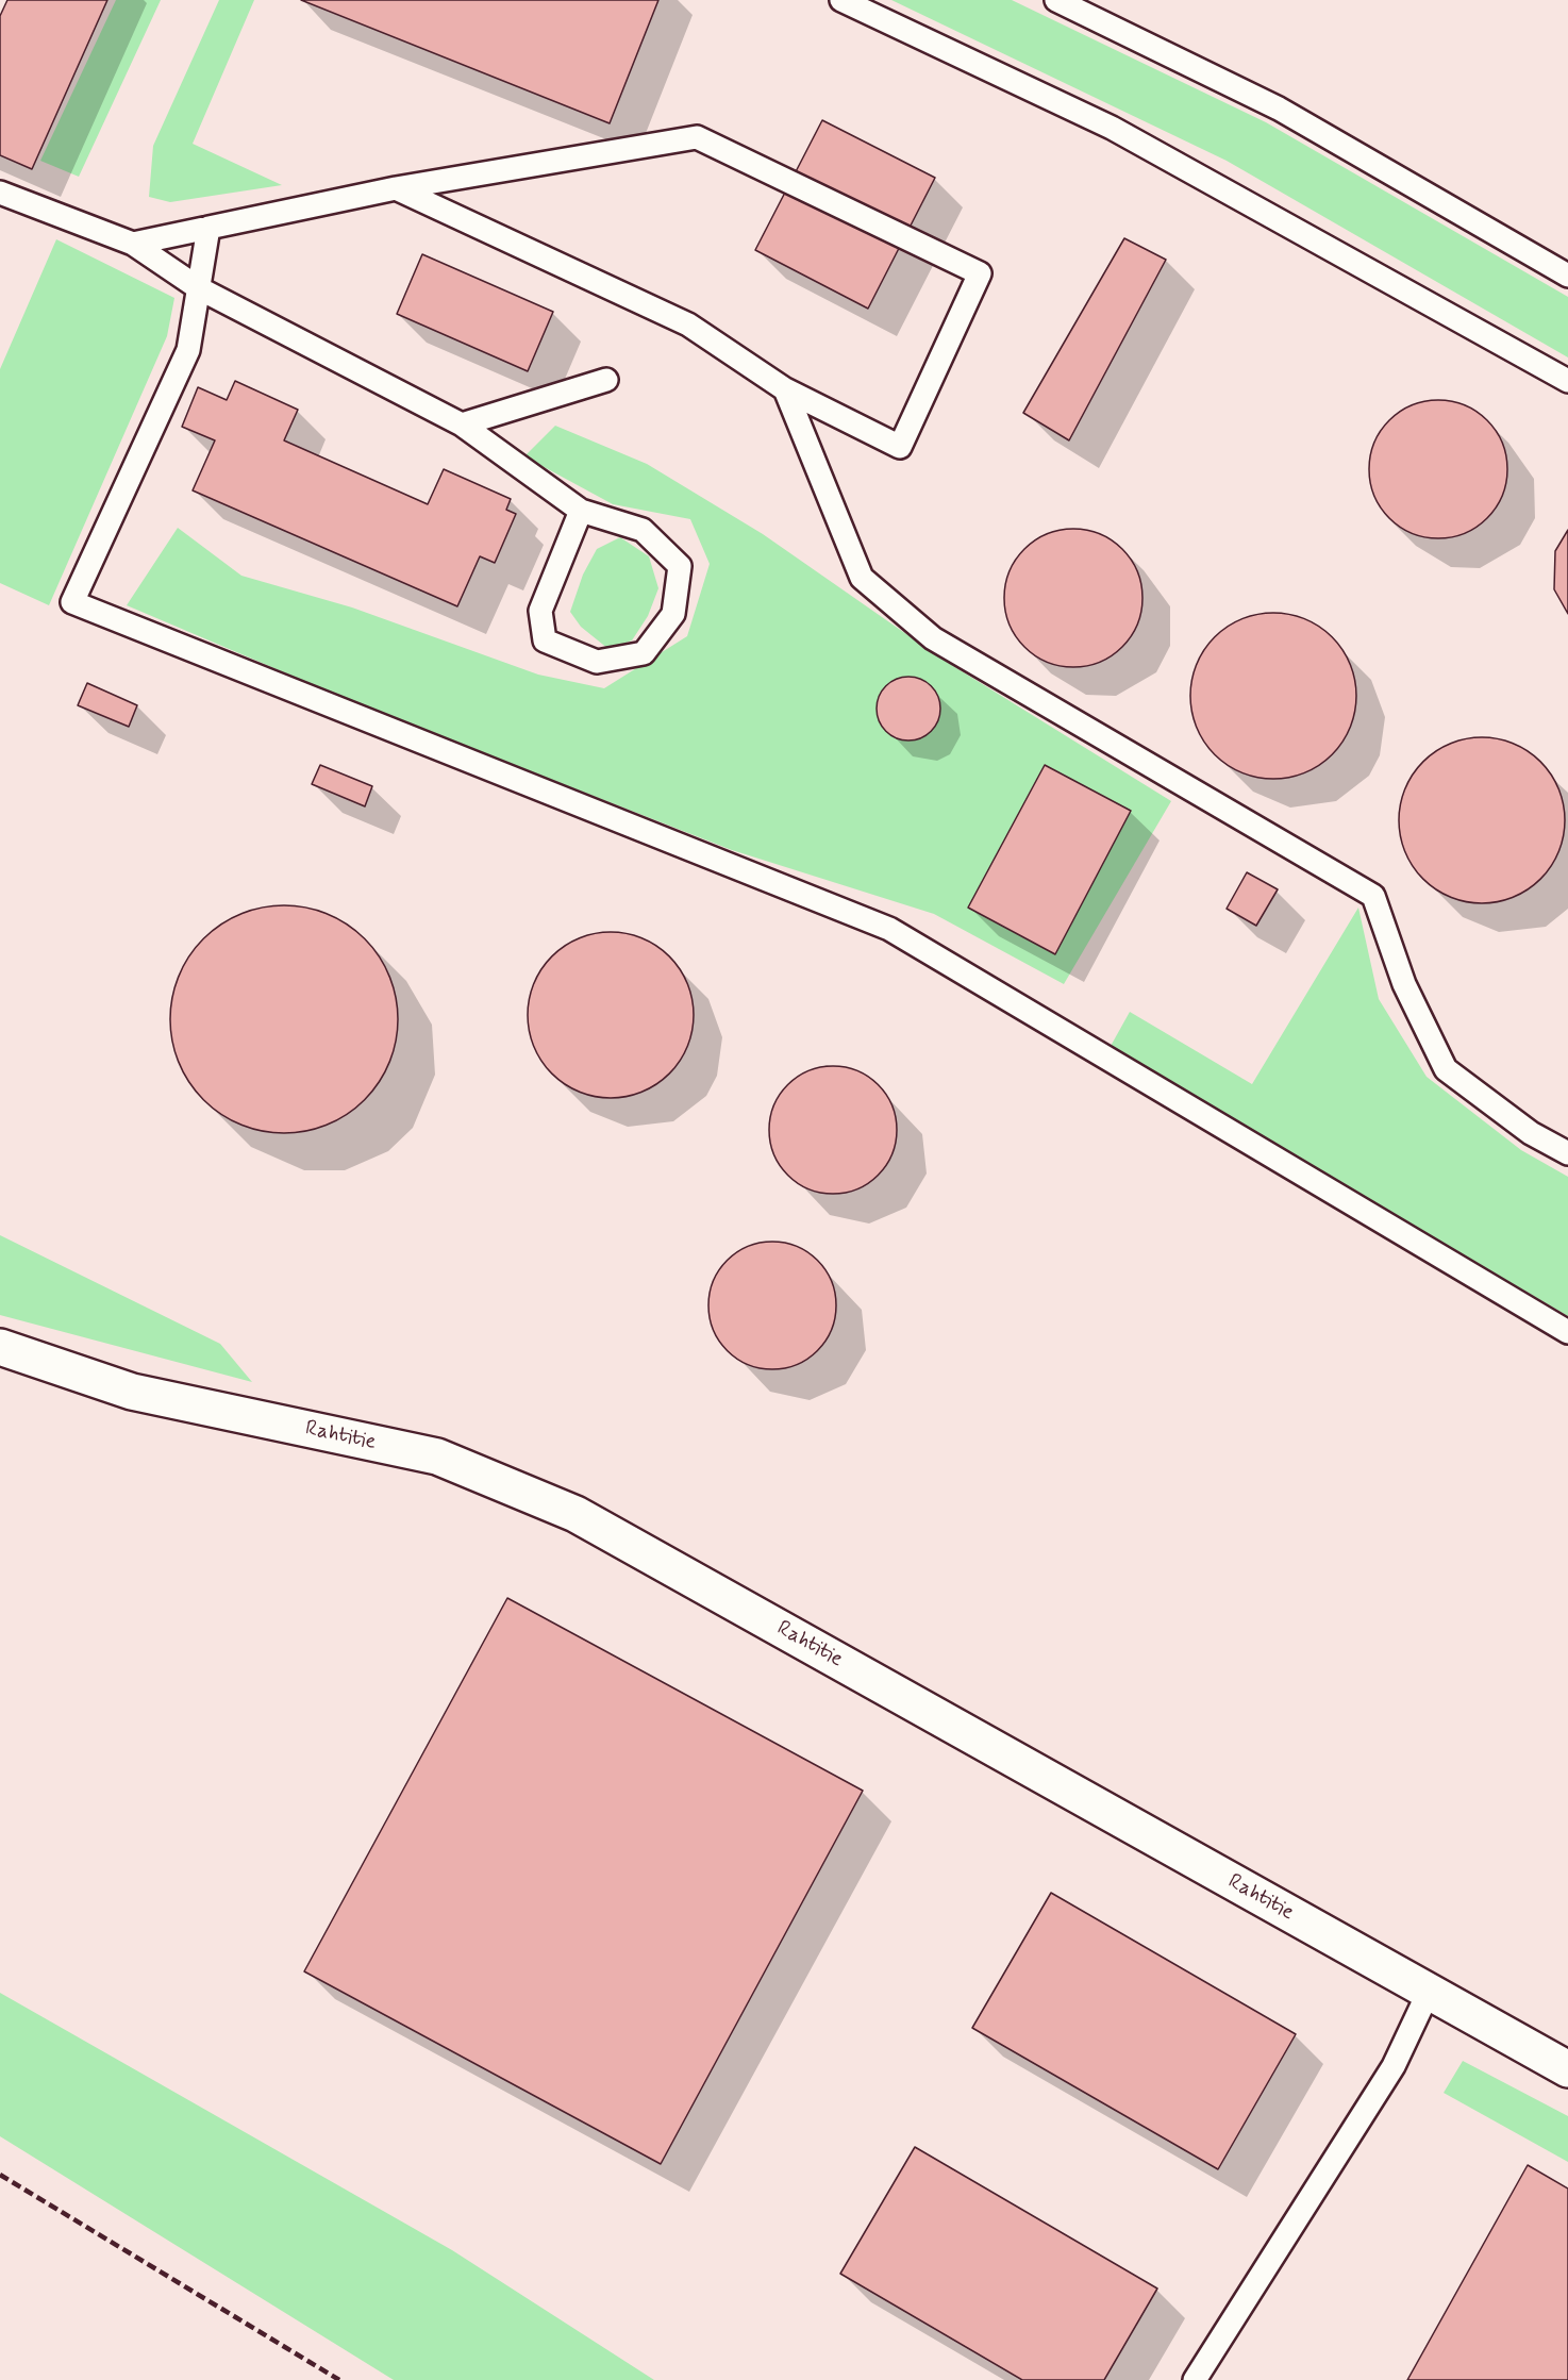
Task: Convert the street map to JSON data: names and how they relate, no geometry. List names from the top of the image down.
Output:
{
  "streets": {
    "street": ["Rahtitie"]
  }
}
